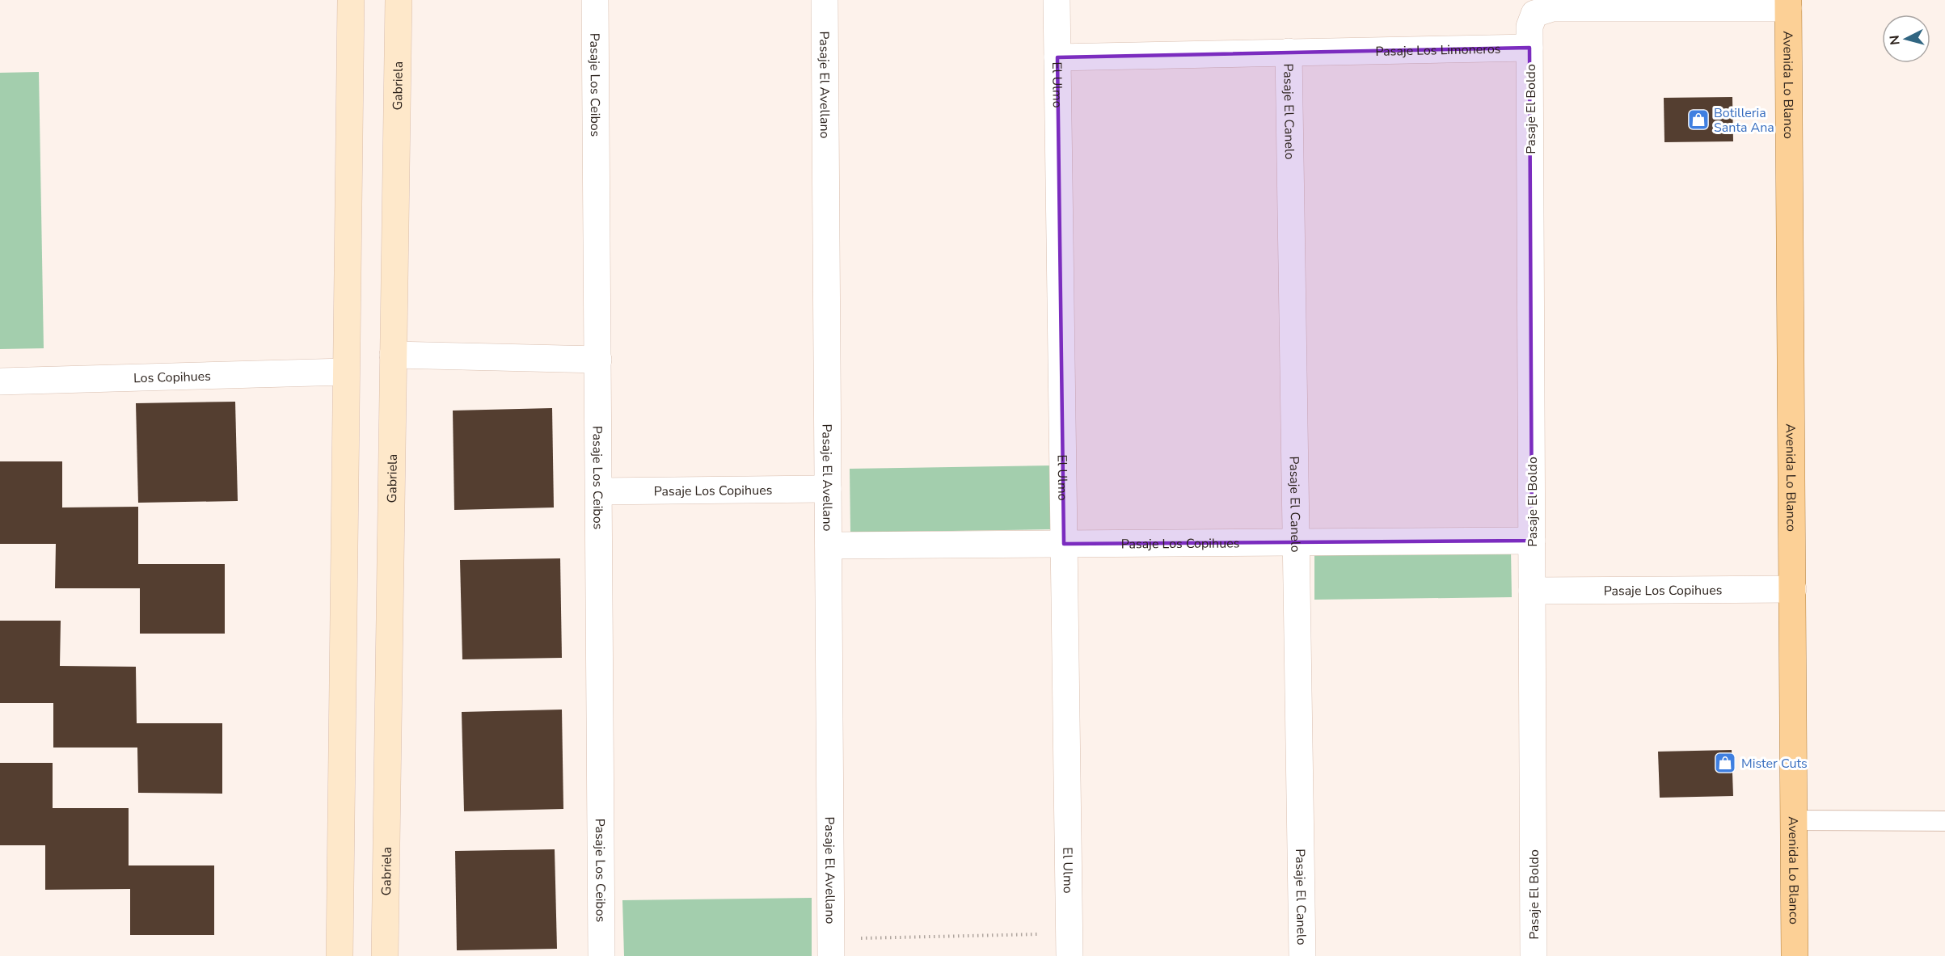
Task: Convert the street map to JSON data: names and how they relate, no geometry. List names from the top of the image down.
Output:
{
  "streets": {
    "main road": ["Avenida Lo Blanco"],
    "street": [
      "Pasaje Los Limoneros",
      "Gabriela",
      "Pasaje Los Ceibos",
      "Pasaje El Avellano",
      "El Ulmo",
      "Pasaje El Boldo",
      "Pasaje El Canelo",
      "Los Copihues",
      "Pasaje Los Copihues"
    ]
  },
  "crossings": [
    ["Pasaje Los Limoneros", "El Ulmo"],
    ["Pasaje Los Limoneros", "Pasaje El Boldo"],
    ["Pasaje Los Limoneros", "Pasaje El Canelo"],
    ["Pasaje Los Ceibos", "Pasaje Los Copihues"],
    ["Pasaje El Avellano", "Pasaje Los Copihues"],
    ["El Ulmo", "Pasaje Los Copihues"],
    ["Avenida Lo Blanco", "Pasaje Los Copihues"],
    ["Pasaje El Boldo", "Pasaje Los Copihues"],
    ["Pasaje El Canelo", "Pasaje Los Copihues"]
  ],
  "places": {
    "shop": ["Botilleria Santa Ana", "Mister Cuts"]
  },
  "north": "left"
}
